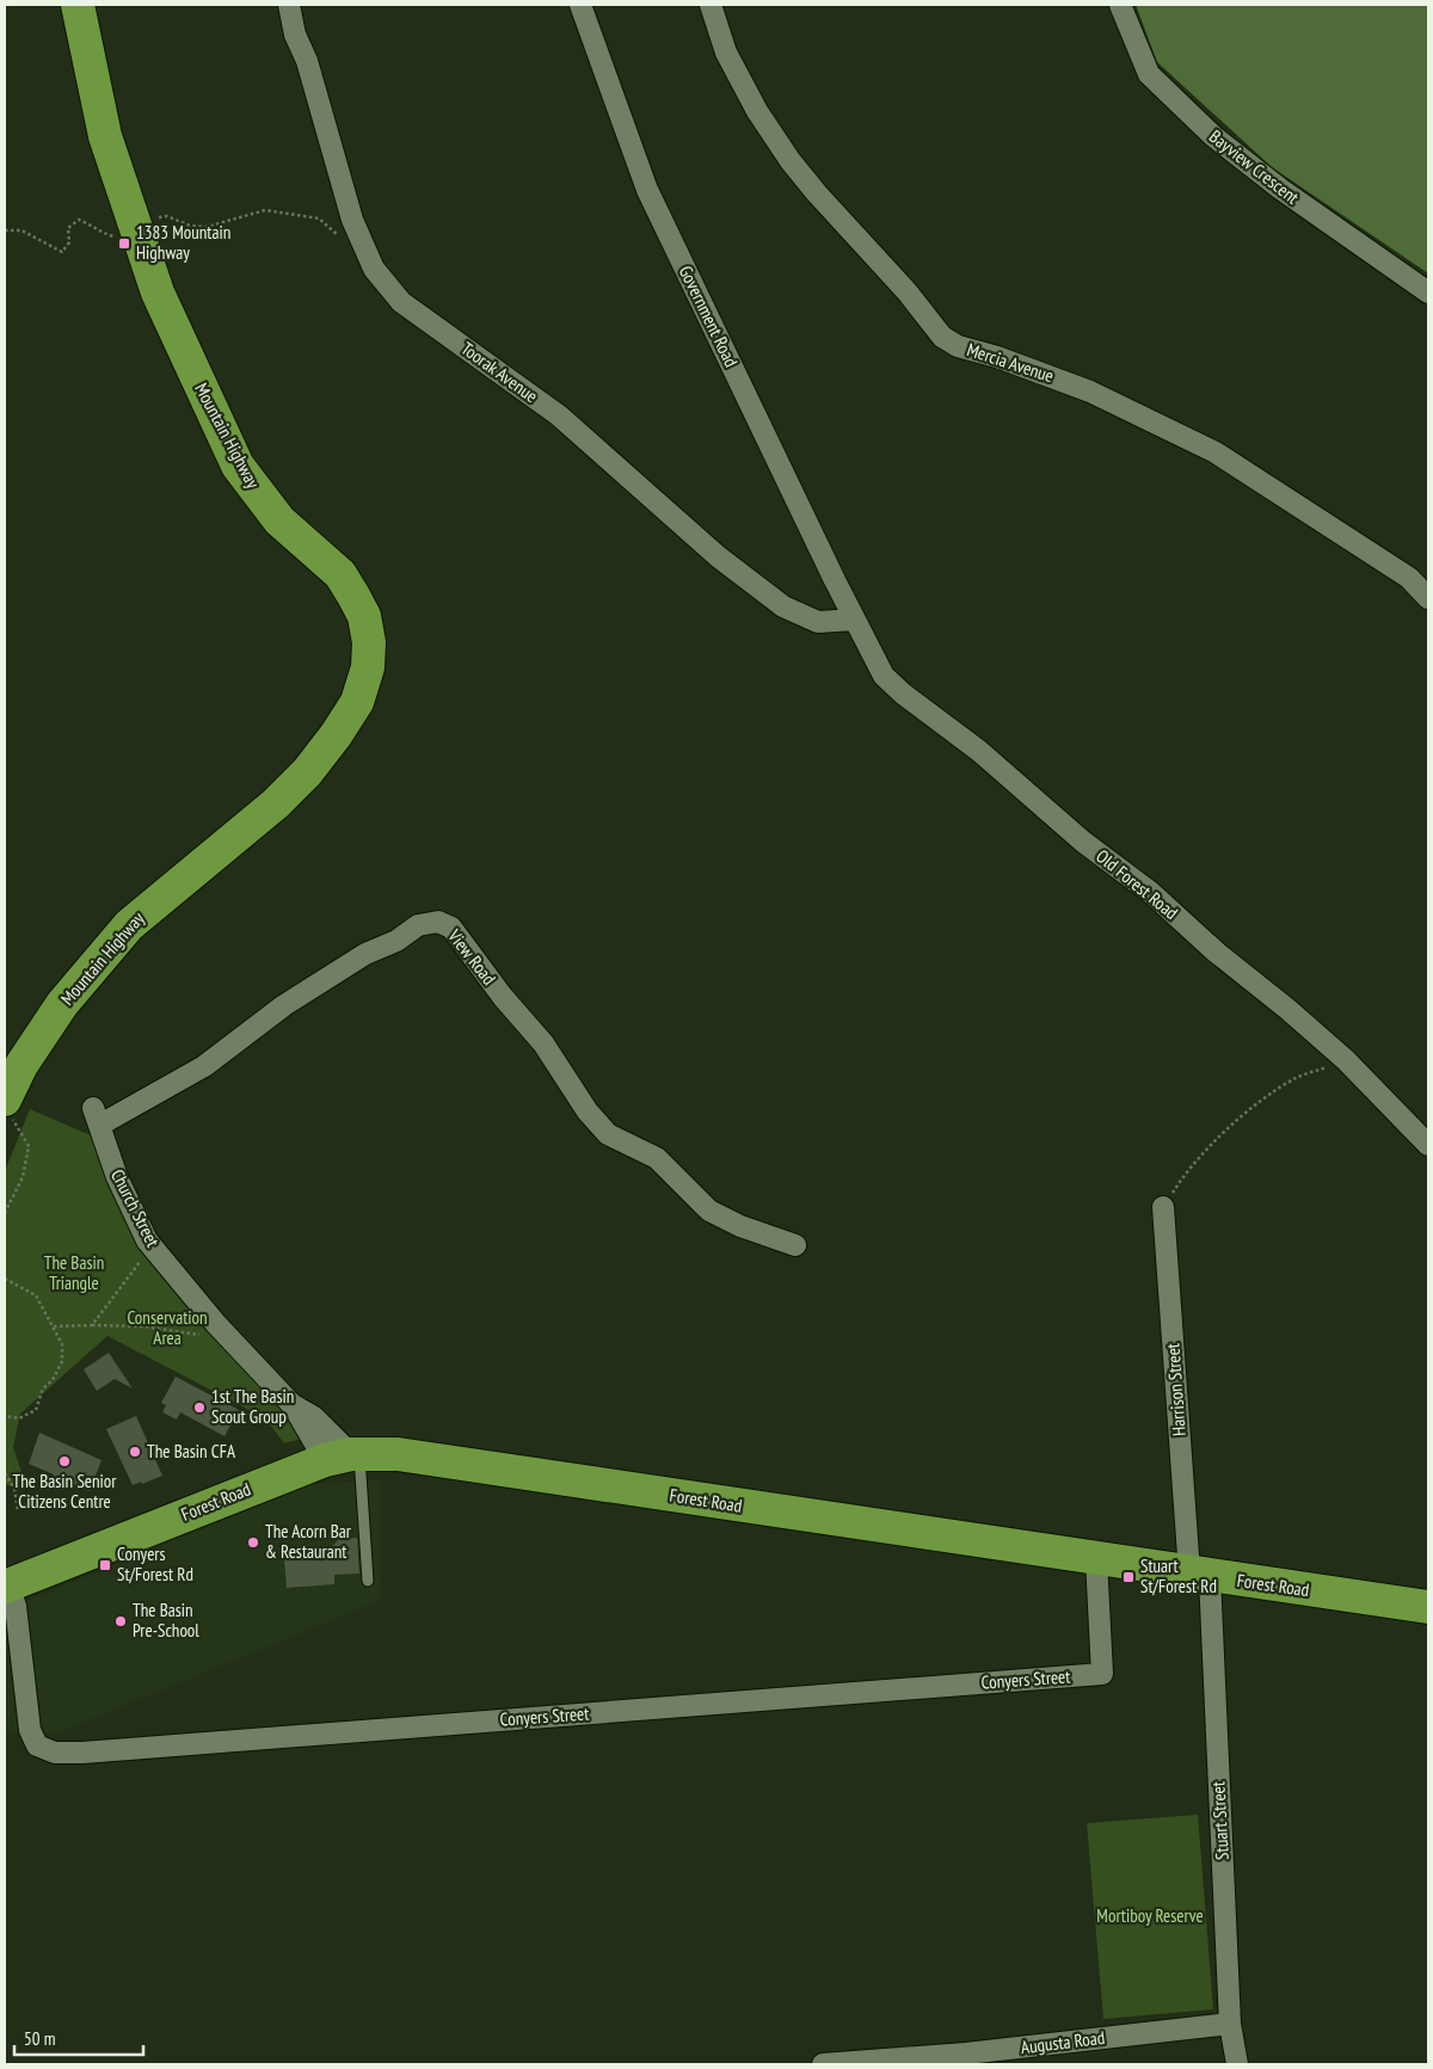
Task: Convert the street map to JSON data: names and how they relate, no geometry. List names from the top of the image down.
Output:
{
  "streets": {
    "main road": ["Mountain Highway", "Forest Road"],
    "street": [
      "Bayview Crescent",
      "Government Road",
      "Mercia Avenue",
      "Toorak Avenue",
      "Old Forest Road",
      "View Road",
      "Church Street",
      "Harrison Street",
      "Conyers Street",
      "Stuart Street",
      "Augusta Road"
    ]
  },
  "crossings": [
    ["Government Road", "Toorak Avenue"],
    ["Government Road", "Old Forest Road"],
    ["Toorak Avenue", "Old Forest Road"],
    ["View Road", "Church Street"],
    ["Church Street", "Forest Road"],
    ["Harrison Street", "Forest Road"],
    ["Harrison Street", "Stuart Street"],
    ["Forest Road", "Conyers Street"],
    ["Forest Road", "Stuart Street"],
    ["Stuart Street", "Augusta Road"]
  ],
  "parks": ["The Basin Triangle", "Conservation Area", "Mortiboy Reserve"],
  "places": {
    "transit": ["1383 Mountain Highway", "Conyers St/Forest Rd", "Stuart St/Forest Rd"],
    "other": [
      "1st The Basin Scout Group",
      "The Basin CFA",
      "The Basin Senior Citizens Centre",
      "The Acorn Bar & Restaurant",
      "The Basin Pre-School"
    ]
  },
  "scale_bar": "50 m"
}
